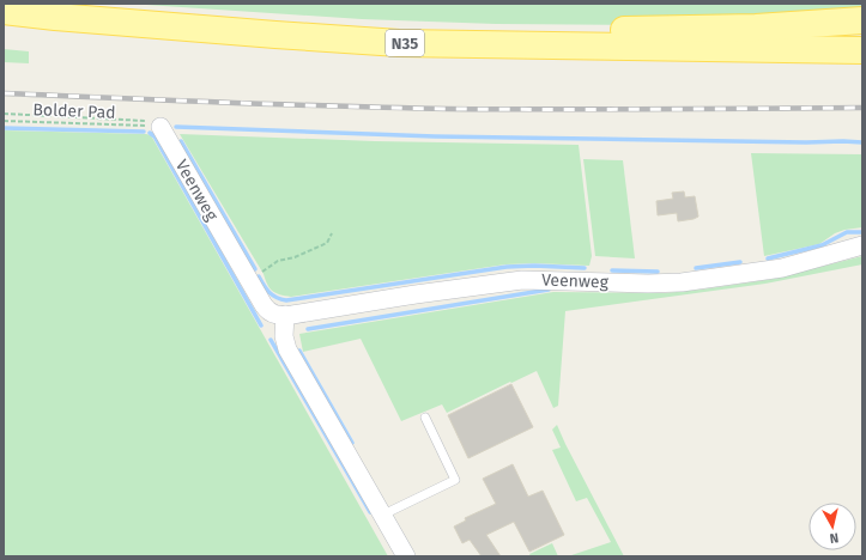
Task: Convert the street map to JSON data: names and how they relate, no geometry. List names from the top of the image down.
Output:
{
  "streets": {
    "main road": ["N35"],
    "street": ["Veenweg"],
    "path": ["Bolder Pad"]
  },
  "crossings": [
    ["Bolder Pad", "Veenweg"]
  ],
  "north": "bottom"
}
